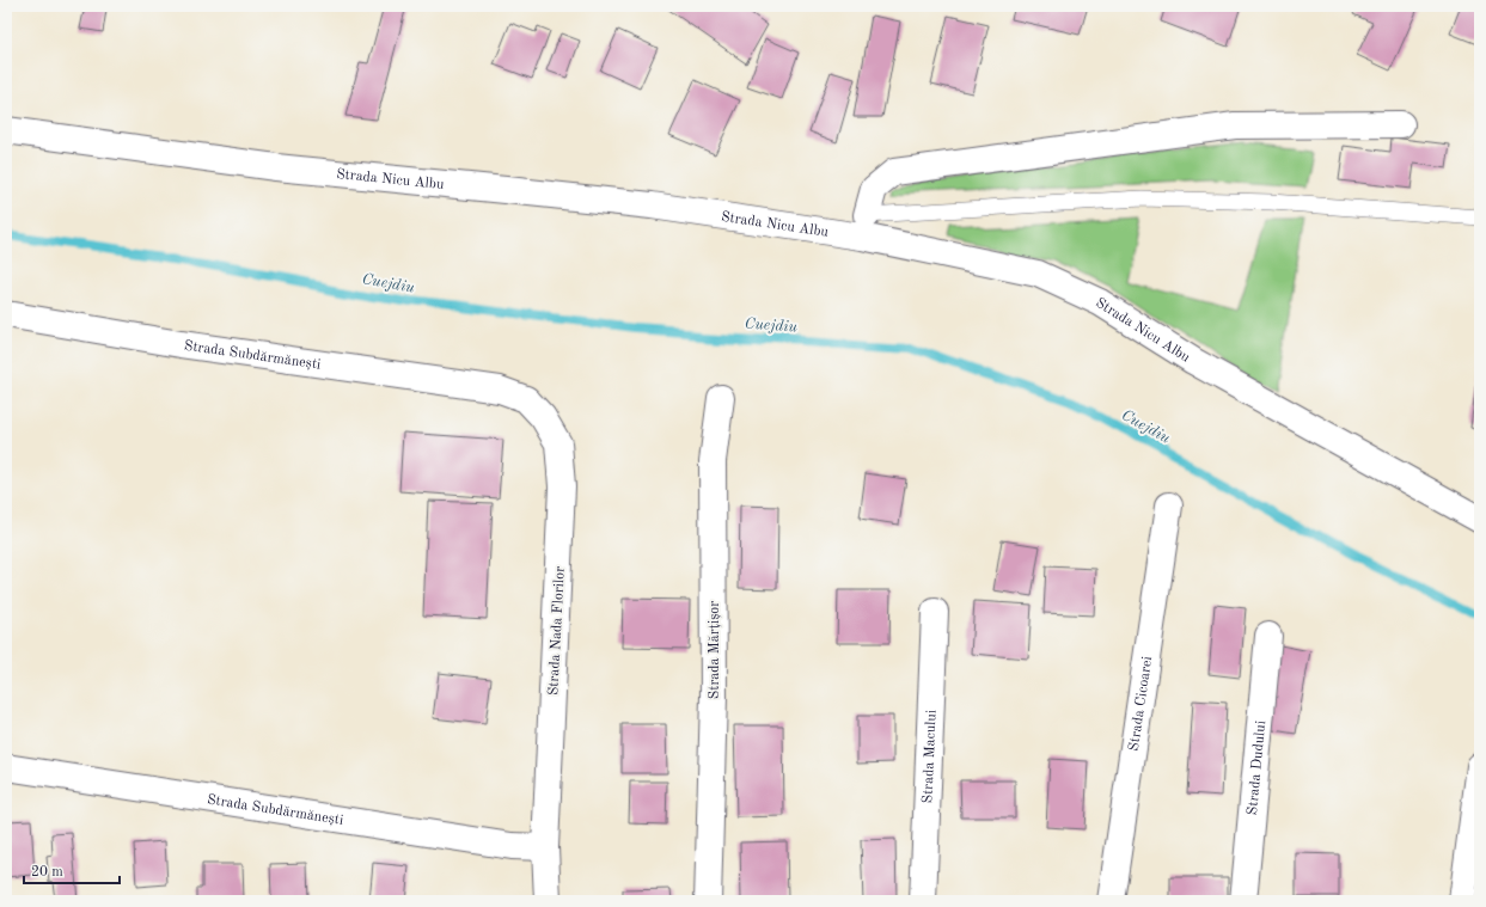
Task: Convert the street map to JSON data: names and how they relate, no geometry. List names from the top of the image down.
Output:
{
  "streets": {
    "street": [
      "Strada Nicu Albu",
      "Strada Subdărmănești",
      "Strada Nada Florilor",
      "Strada Mărțișor",
      "Strada Cicoarei",
      "Strada Macului",
      "Strada Dudului"
    ]
  },
  "crossings": [
    ["Strada Subdărmănești", "Strada Nada Florilor"]
  ],
  "water": ["Cuejdiu"],
  "scale_bar": "20 m"
}
